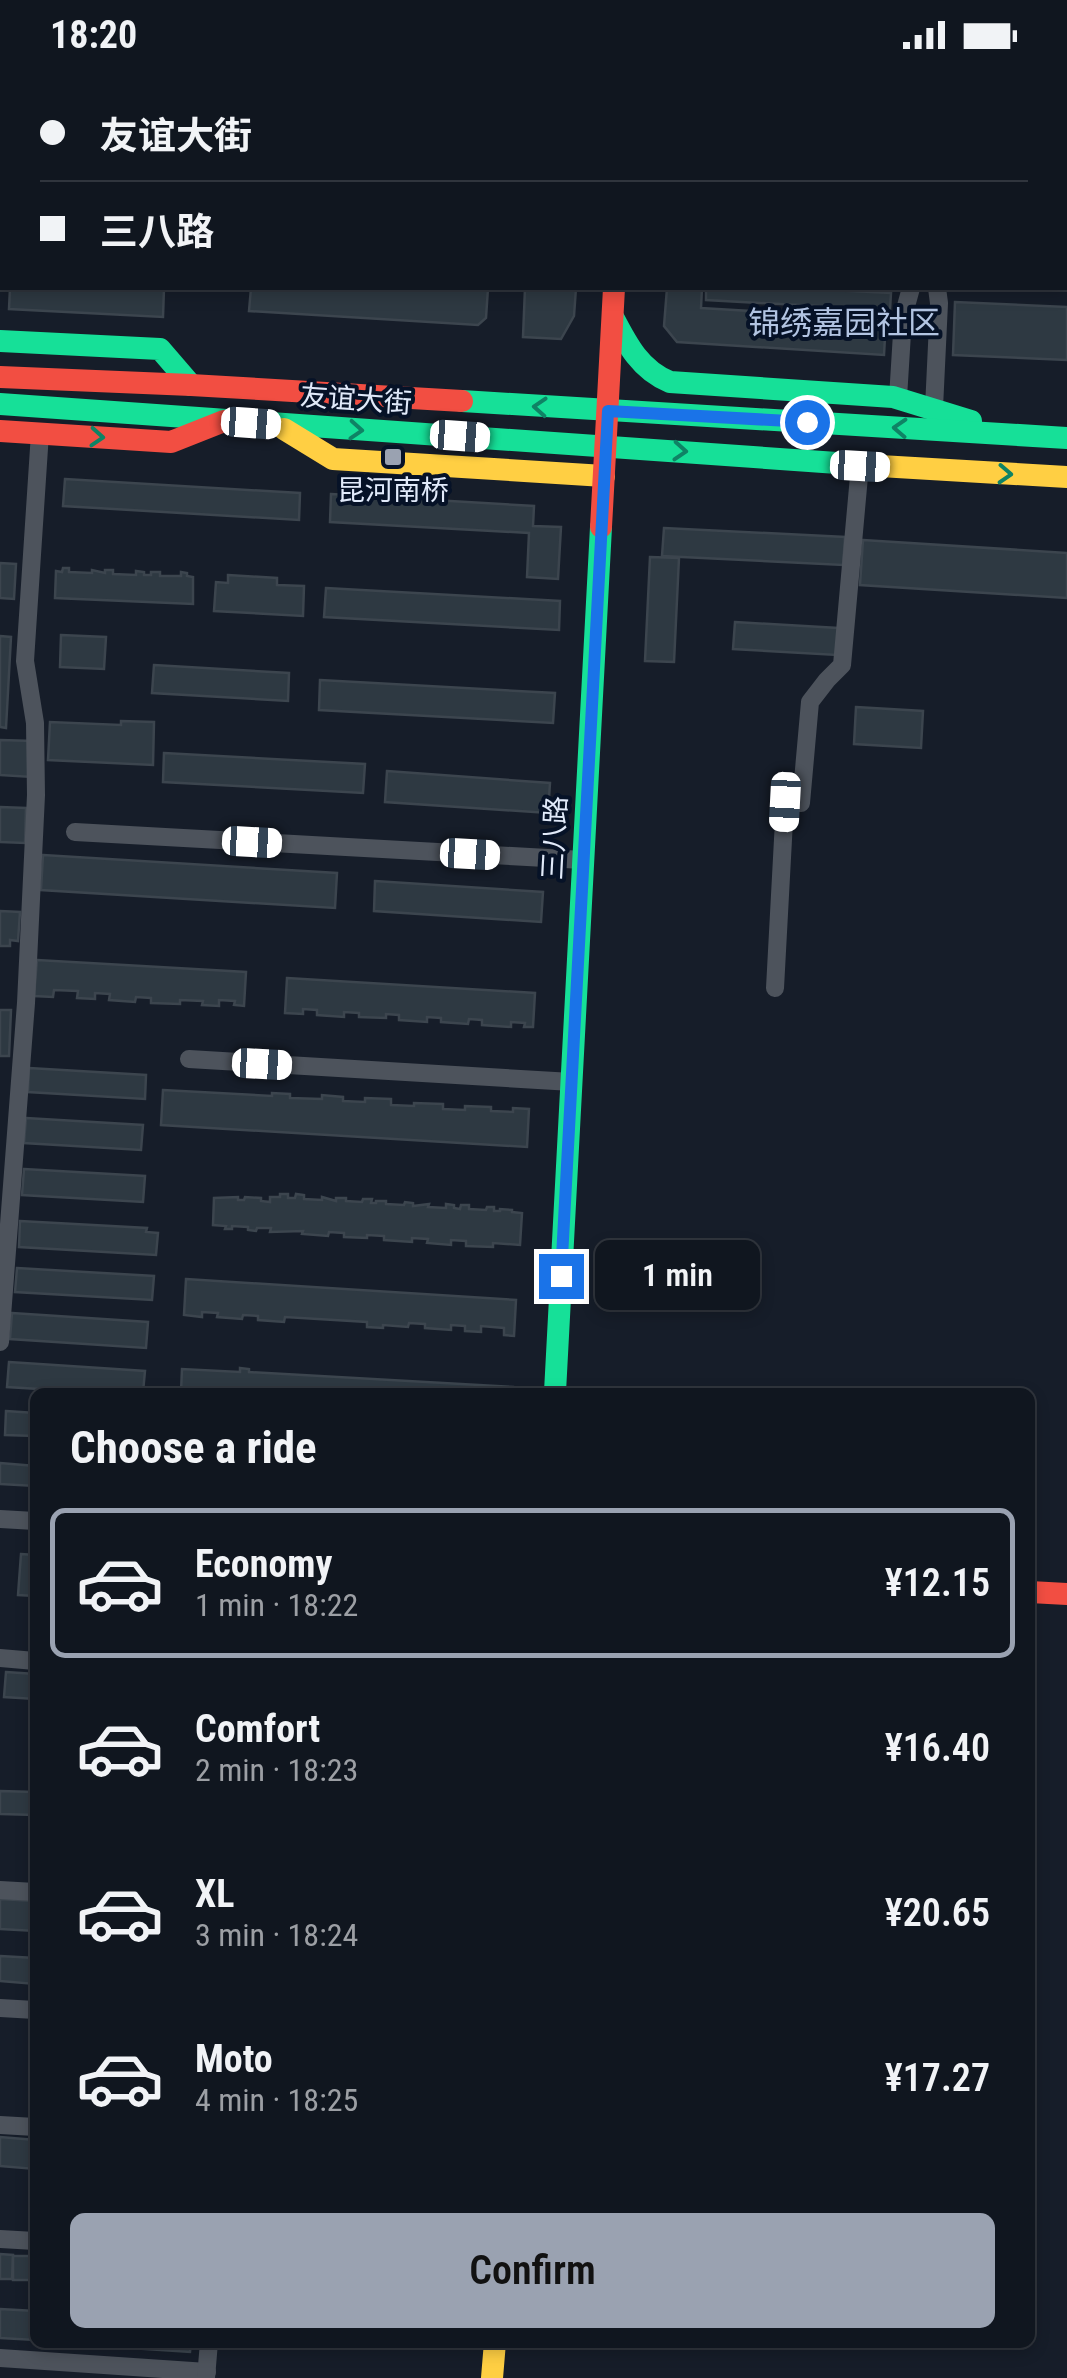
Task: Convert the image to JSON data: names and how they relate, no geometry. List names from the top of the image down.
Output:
{
  "streets": {
    "main road": ["友谊大街", "三八路"]
  },
  "crossings": [
    ["友谊大街", "三八路"]
  ],
  "districts": ["锦绣嘉园社区"],
  "places": {
    "transit": ["昆河南桥"]
  },
  "page": {
    "status": "18:20",
    "banner": ["友谊大街", "三八路"],
    "bubble": "1 min",
    "heading": "Choose a ride",
    "list": [
      {
        "name": "Economy",
        "note": "1 min · 18:22",
        "value": "¥12.15"
      },
      {
        "name": "Comfort",
        "note": "2 min · 18:23",
        "value": "¥16.40"
      },
      {
        "name": "XL",
        "note": "3 min · 18:24",
        "value": "¥20.65"
      },
      {
        "name": "Moto",
        "note": "4 min · 18:25",
        "value": "¥17.27"
      }
    ],
    "buttons": "Confirm"
  }
}
